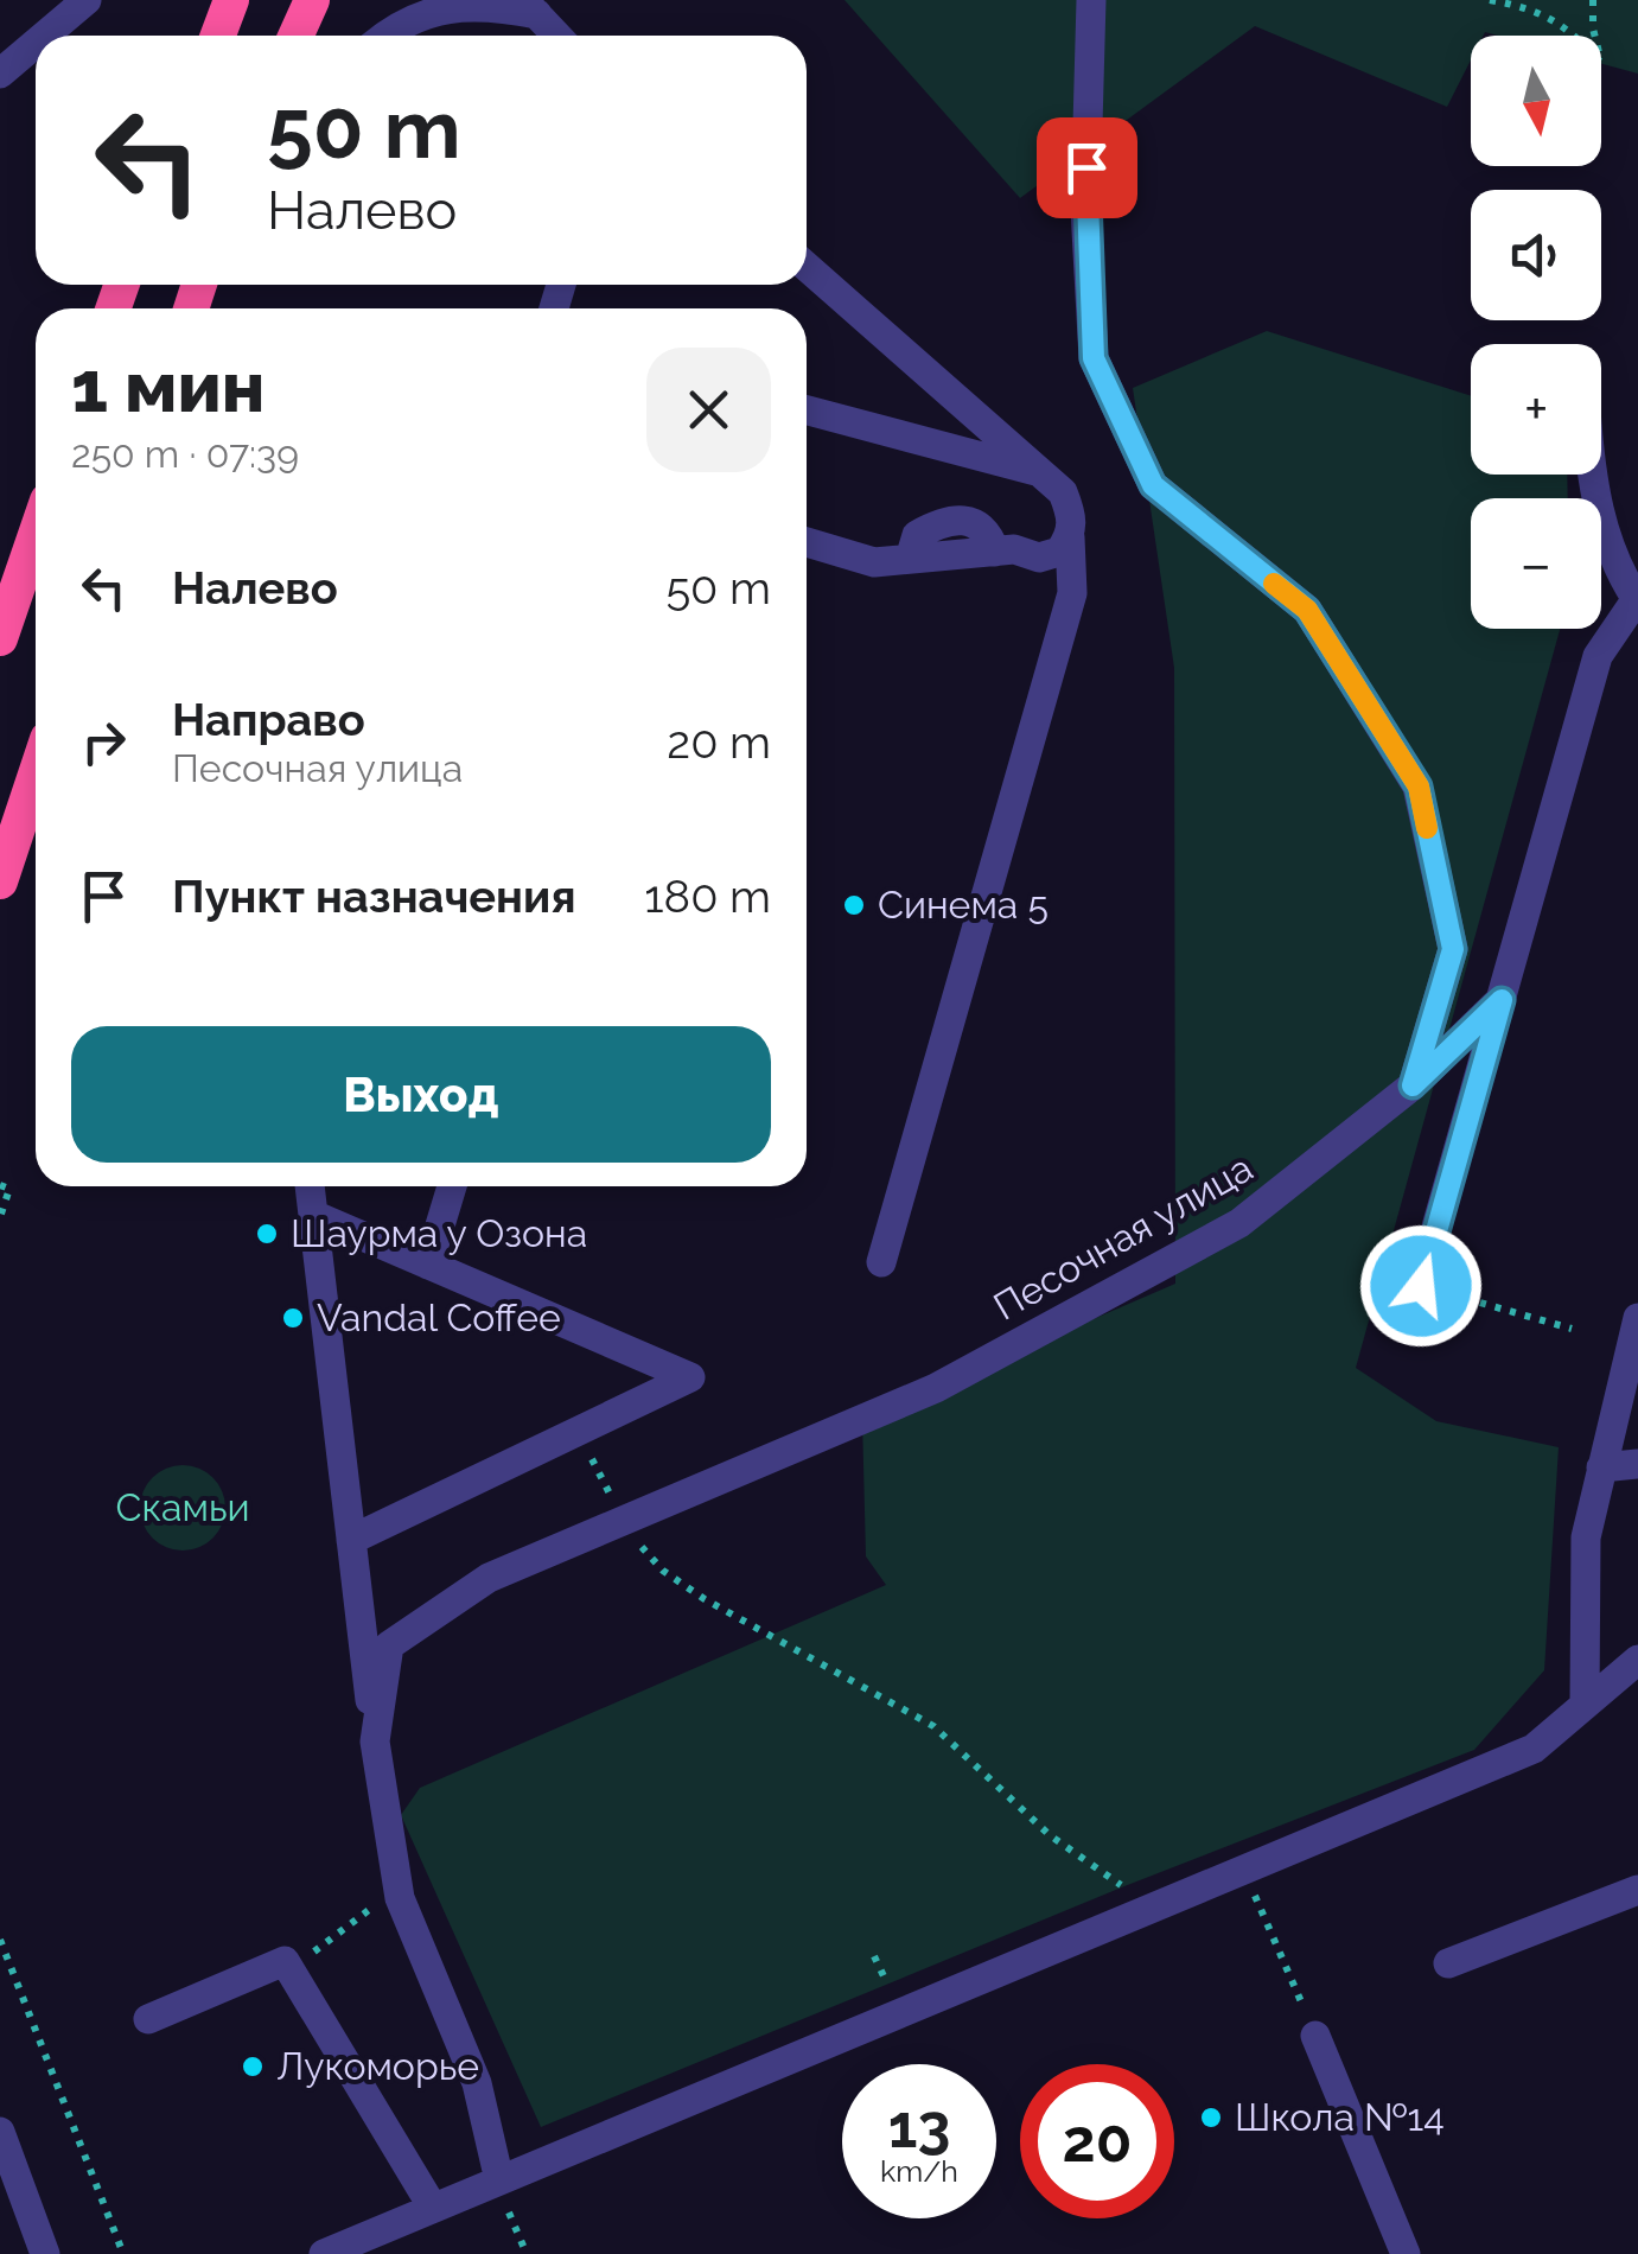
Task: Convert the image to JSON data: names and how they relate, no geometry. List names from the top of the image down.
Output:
{
  "streets": {
    "street": ["Песочная улица"]
  },
  "parks": ["Скамьи"],
  "places": [
    "Синема 5",
    "Шаурма у Озона",
    "Vandal Coffee",
    "Лукоморье",
    "Школа №14"
  ],
  "north": "bottom",
  "page": {
    "map_buttons": ["+", "−"],
    "turn": ["50 m", "Налево"],
    "heading": ["1 мин", "250 m · 07:39"],
    "list": [
      {
        "name": "Налево",
        "value": "50 m"
      },
      {
        "name": "Направо",
        "note": "Песочная улица",
        "value": "20 m"
      },
      {
        "name": "Пункт назначения",
        "value": "180 m"
      }
    ],
    "buttons": "Выход",
    "speed": "13 km/h",
    "limit": "20"
  }
}
